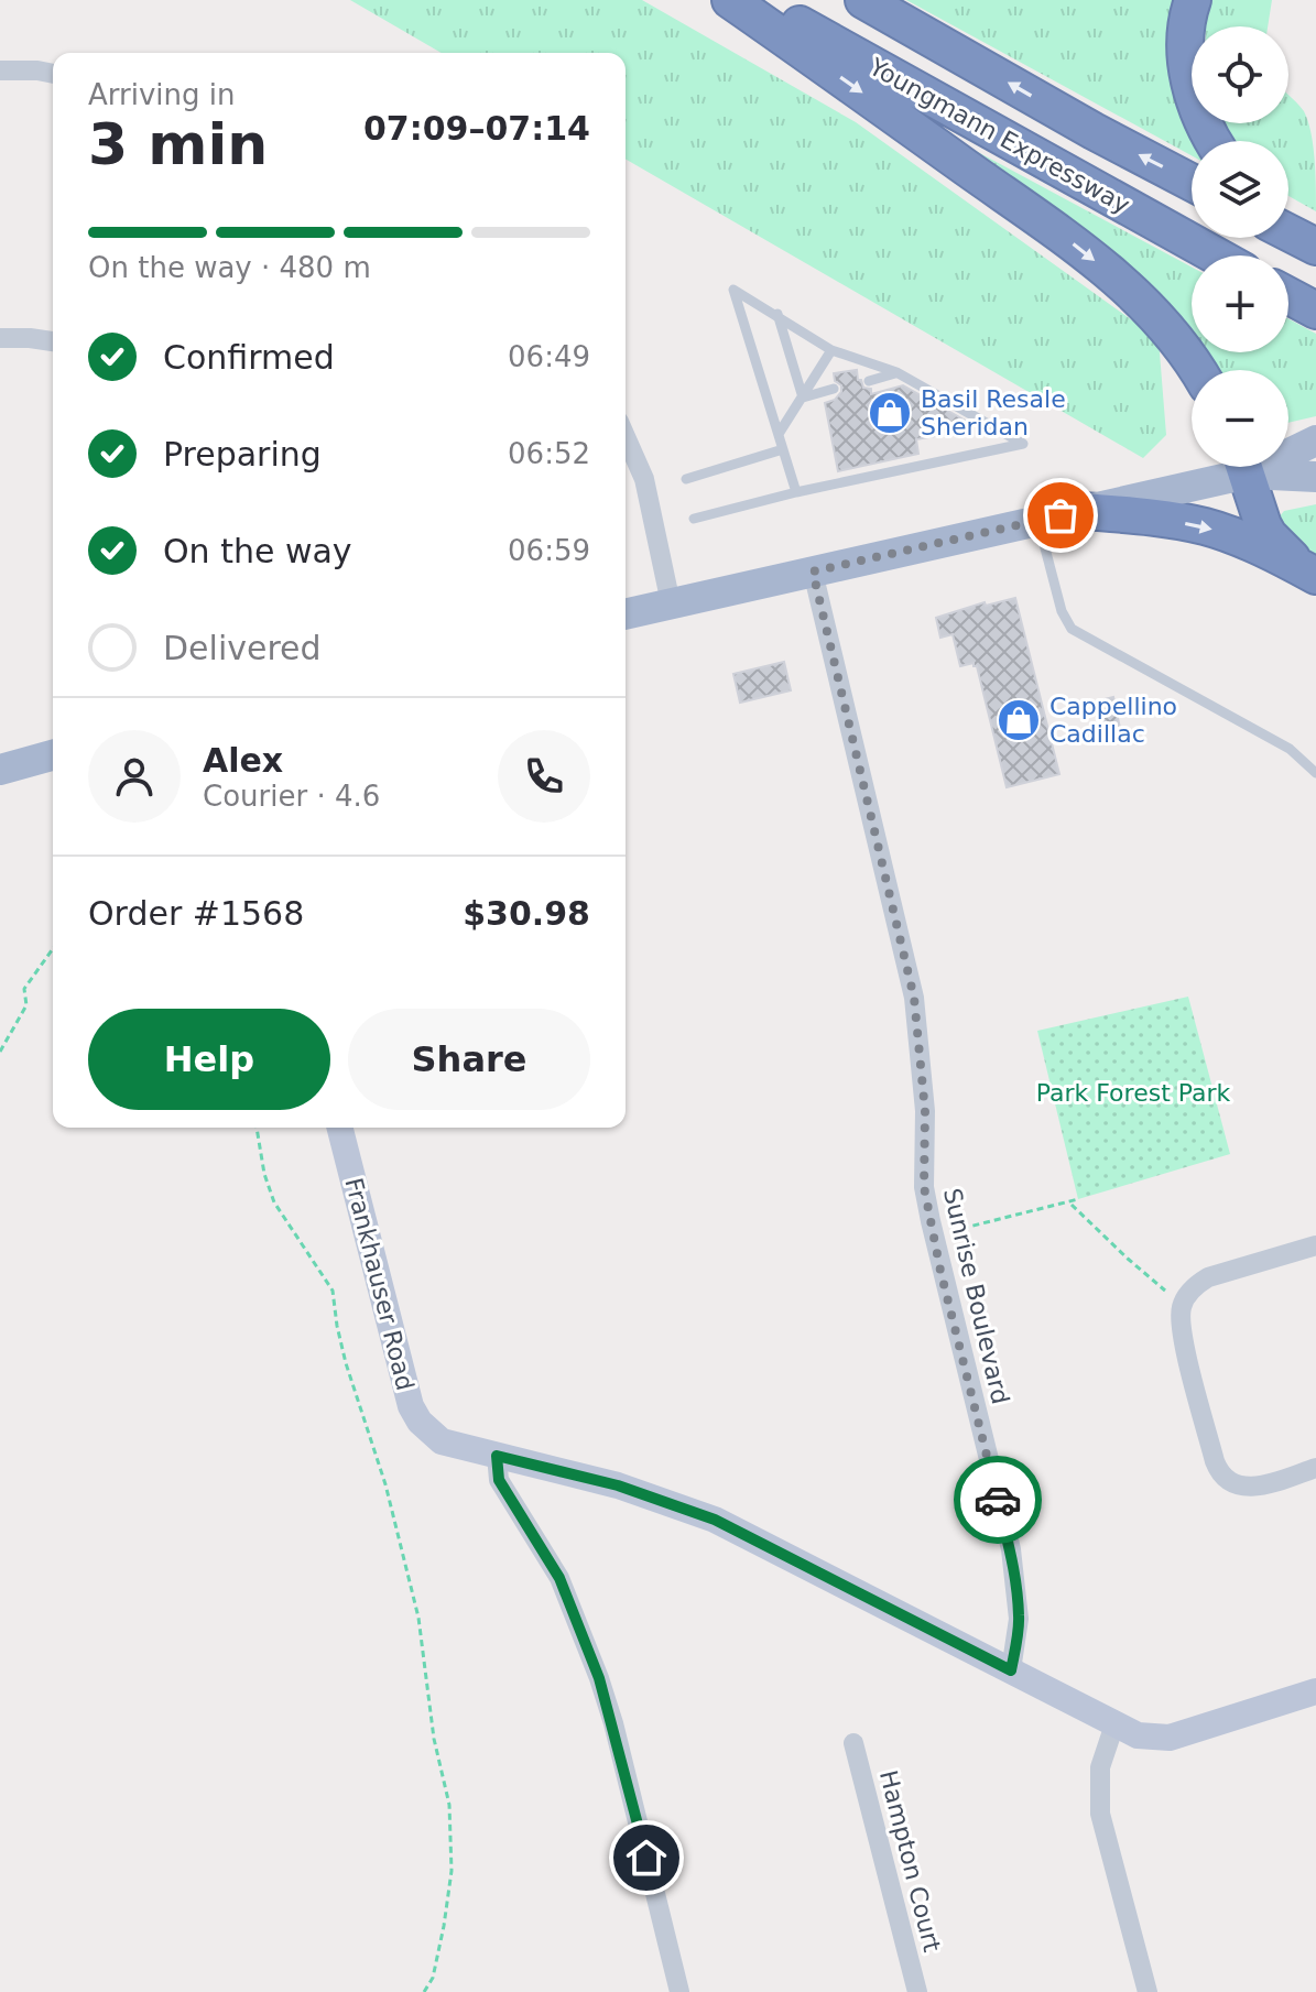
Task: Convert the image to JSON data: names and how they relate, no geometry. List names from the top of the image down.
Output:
{
  "streets": {
    "highway": ["Youngmann Expressway"],
    "street": ["Frankhauser Road", "Sunrise Boulevard", "Hampton Court"]
  },
  "crossings": [
    ["Frankhauser Road", "Sunrise Boulevard"]
  ],
  "parks": ["Park Forest Park"],
  "places": {
    "shop": ["Basil Resale Sheridan", "Cappellino Cadillac"]
  },
  "page": {
    "map_buttons": ["+", "−"],
    "heading": ["3 min", "Arriving in", "07:09–07:14"],
    "panel": [
      "Alex",
      "Courier · 4.6",
      "Order #1568",
      "$30.98"
    ],
    "bar": "On the way · 480 m",
    "list": [
      ["Confirmed", "06:49"],
      ["Preparing", "06:52"],
      ["On the way", "06:59"],
      "Delivered"
    ],
    "buttons": ["Help", "Share"]
  }
}
